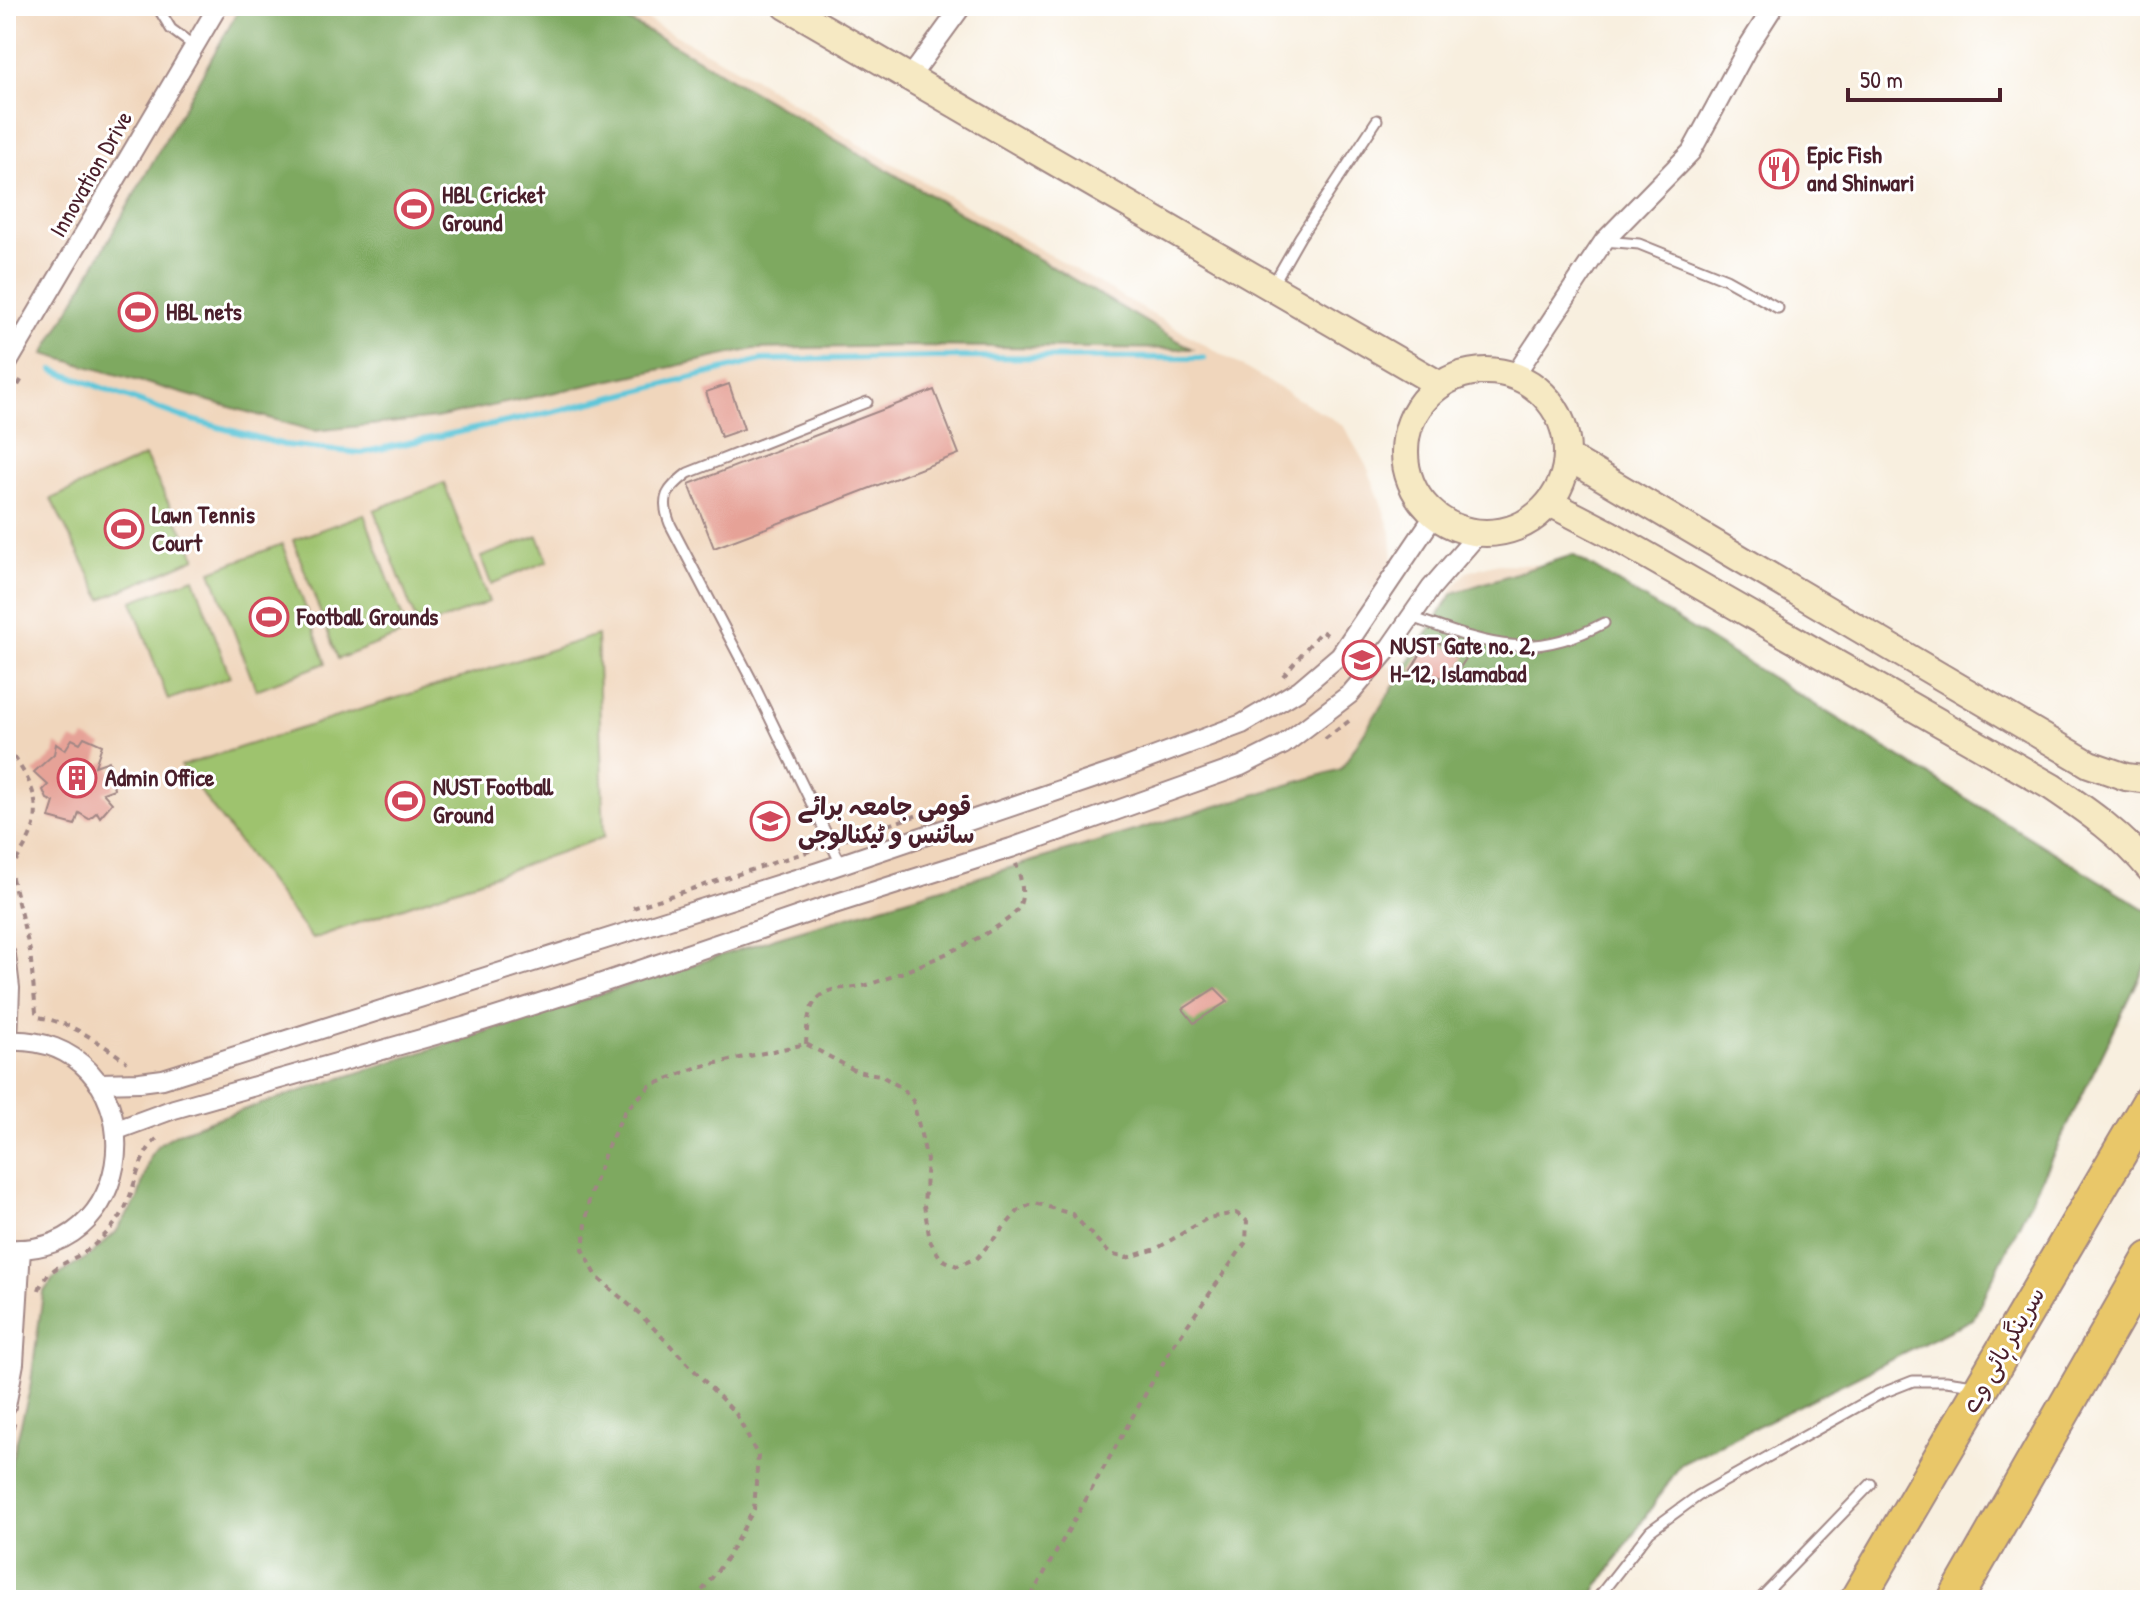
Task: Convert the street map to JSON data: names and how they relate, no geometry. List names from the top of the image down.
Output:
{
  "streets": {
    "highway": ["سرینگر ہائی وے"],
    "street": ["Innovation Drive"]
  },
  "places": {
    "restaurant": ["Epic Fish and Shinwari"],
    "sports": [
      "HBL Cricket Ground",
      "HBL nets",
      "Lawn Tennis Court",
      "Football Grounds",
      "NUST Football Ground"
    ],
    "school or university": ["NUST Gate no. 2, H-12, Islamabad", "قومی جامعہ برائے سائنس و ٹیکنالوجی"],
    "building": ["Admin Office"]
  },
  "scale_bar": "50 m"
}
